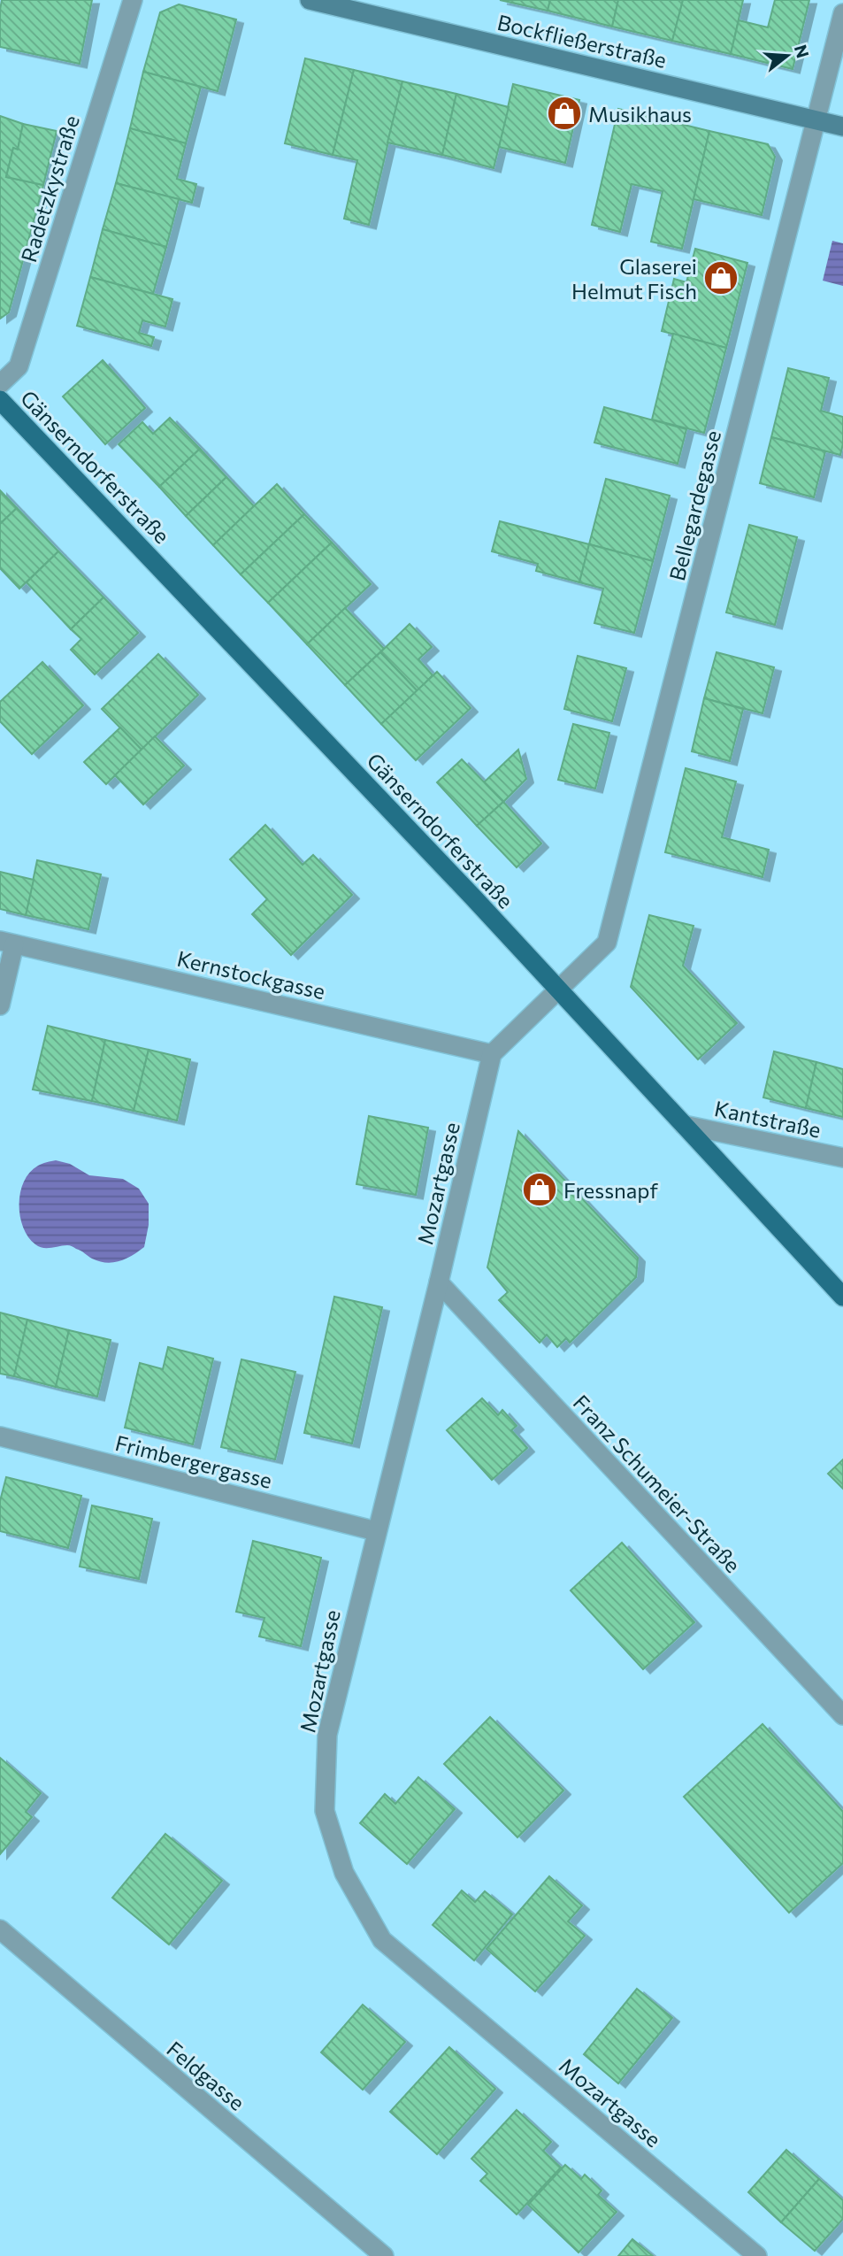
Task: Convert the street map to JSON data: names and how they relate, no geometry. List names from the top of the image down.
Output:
{
  "streets": {
    "main road": ["Bockfließerstraße", "Gänserndorferstraße"],
    "street": [
      "Radetzkystraße",
      "Bellegardegasse",
      "Kernstockgasse",
      "Kantstraße",
      "Mozartgasse",
      "Frimbergergasse",
      "Franz Schumeier-Straße",
      "Feldgasse"
    ]
  },
  "crossings": [
    ["Bockfließerstraße", "Bellegardegasse"],
    ["Gänserndorferstraße", "Bellegardegasse"],
    ["Gänserndorferstraße", "Kantstraße"],
    ["Kernstockgasse", "Mozartgasse"],
    ["Mozartgasse", "Frimbergergasse"],
    ["Mozartgasse", "Franz Schumeier-Straße"]
  ],
  "places": {
    "shop": ["Musikhaus", "Glaserei Helmut Fisch", "Fressnapf"]
  },
  "north": "right"
}
